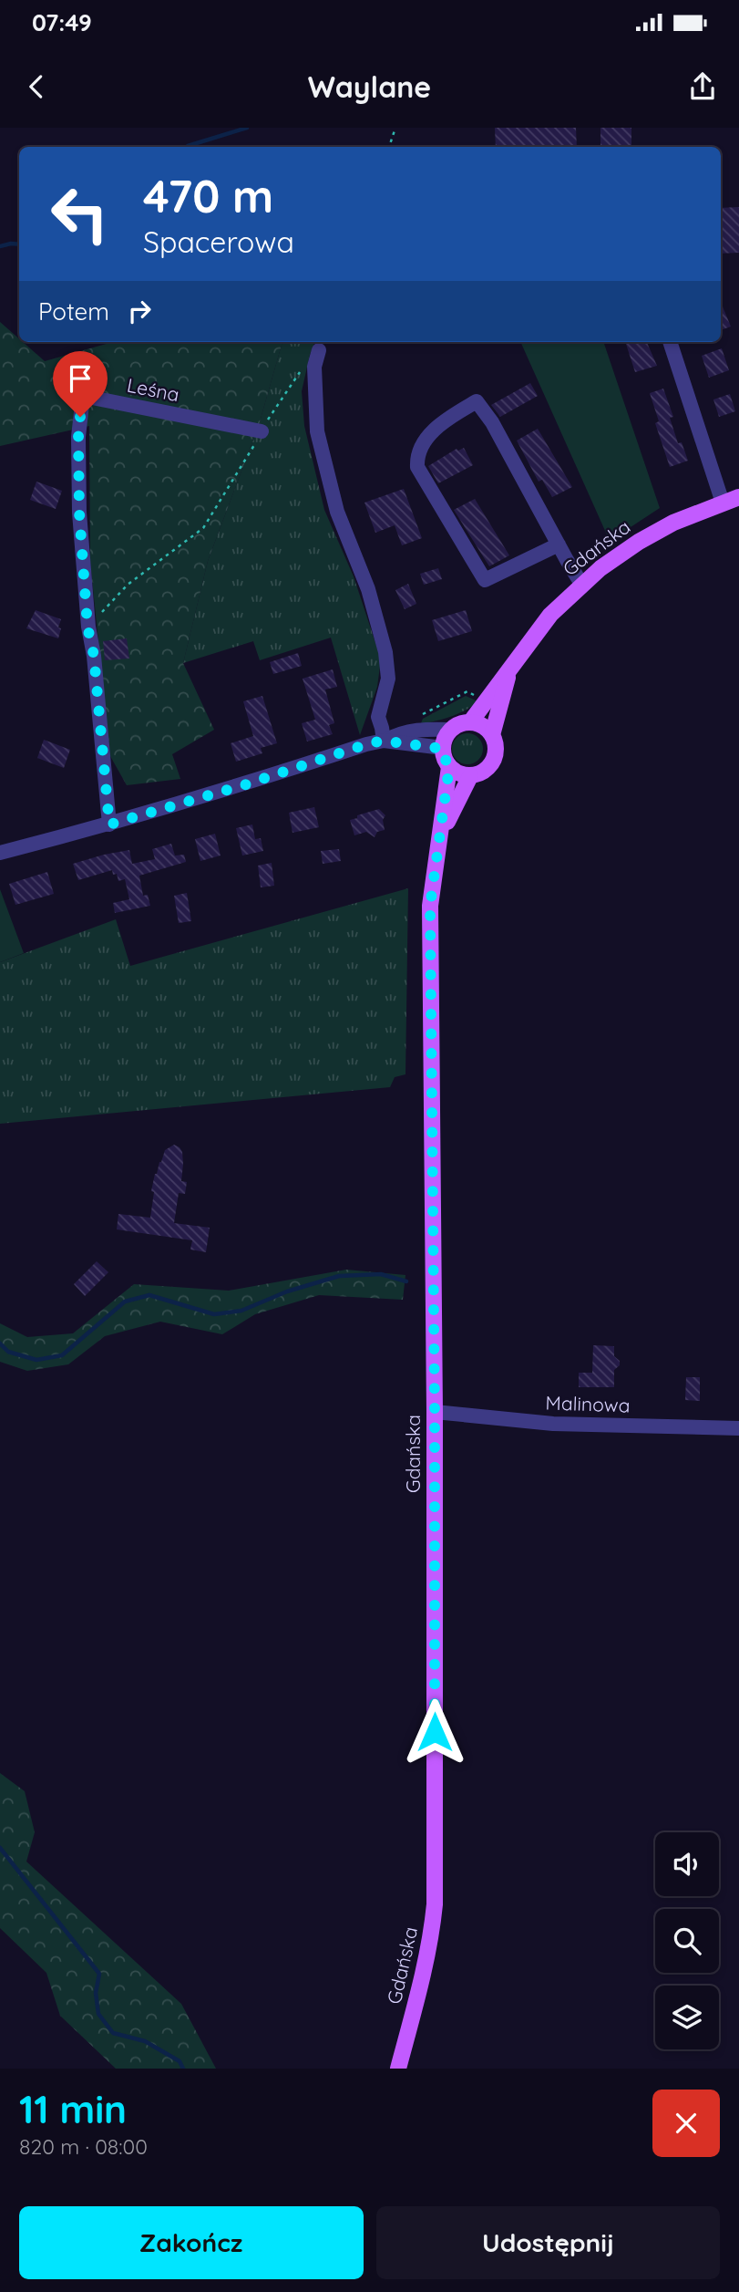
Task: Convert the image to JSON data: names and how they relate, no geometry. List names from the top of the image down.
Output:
{
  "streets": {
    "main road": ["Gdańska"],
    "street": ["Leśna", "Malinowa"]
  },
  "crossings": [
    ["Gdańska", "Malinowa"]
  ],
  "page": {
    "status": "07:49",
    "header": "Waylane",
    "turn": ["470 m", "Spacerowa"],
    "then": "Potem",
    "heading": ["11 min", "820 m · 08:00"],
    "buttons": ["Zakończ", "Udostępnij"]
  }
}
